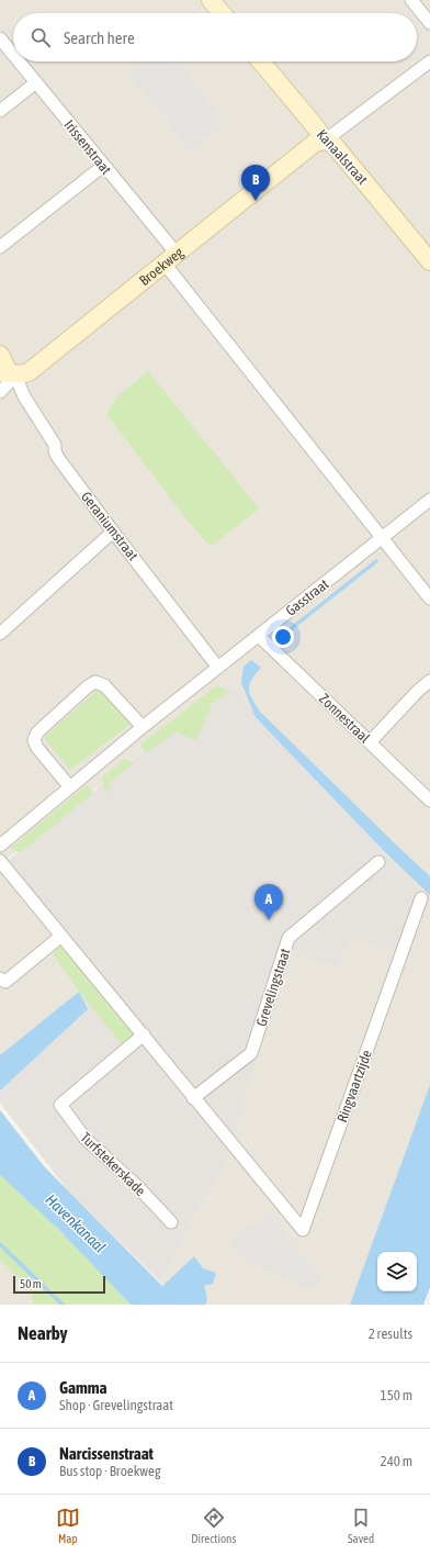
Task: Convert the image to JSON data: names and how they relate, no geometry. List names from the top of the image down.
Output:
{
  "streets": {
    "main road": ["Kanaalstraat", "Broekweg"],
    "street": [
      "Irissenstraat",
      "Geraniumstraat",
      "Gasstraat",
      "Zonnestraal",
      "Grevelingstraat",
      "Ringvaartzijde",
      "Turfstekerskade"
    ]
  },
  "crossings": [
    ["Irissenstraat", "Broekweg"],
    ["Irissenstraat", "Gasstraat"],
    ["Kanaalstraat", "Broekweg"],
    ["Broekweg", "Geraniumstraat"],
    ["Geraniumstraat", "Gasstraat"],
    ["Gasstraat", "Zonnestraal"],
    ["Grevelingstraat", "Ringvaartzijde"]
  ],
  "water": ["Havenkanaal"],
  "scale_bar": "50 m",
  "page": {
    "search": "Search here",
    "pins": ["B", "A"],
    "scale": "50 m",
    "heading": ["Nearby", "2 results"],
    "list": [
      {
        "mark": "A",
        "name": "Gamma",
        "note": "Shop · Grevelingstraat",
        "value": "150 m"
      },
      {
        "mark": "B",
        "name": "Narcissenstraat",
        "note": "Bus stop · Broekweg",
        "value": "240 m"
      }
    ],
    "nav": ["Map", "Directions", "Saved"]
  }
}
